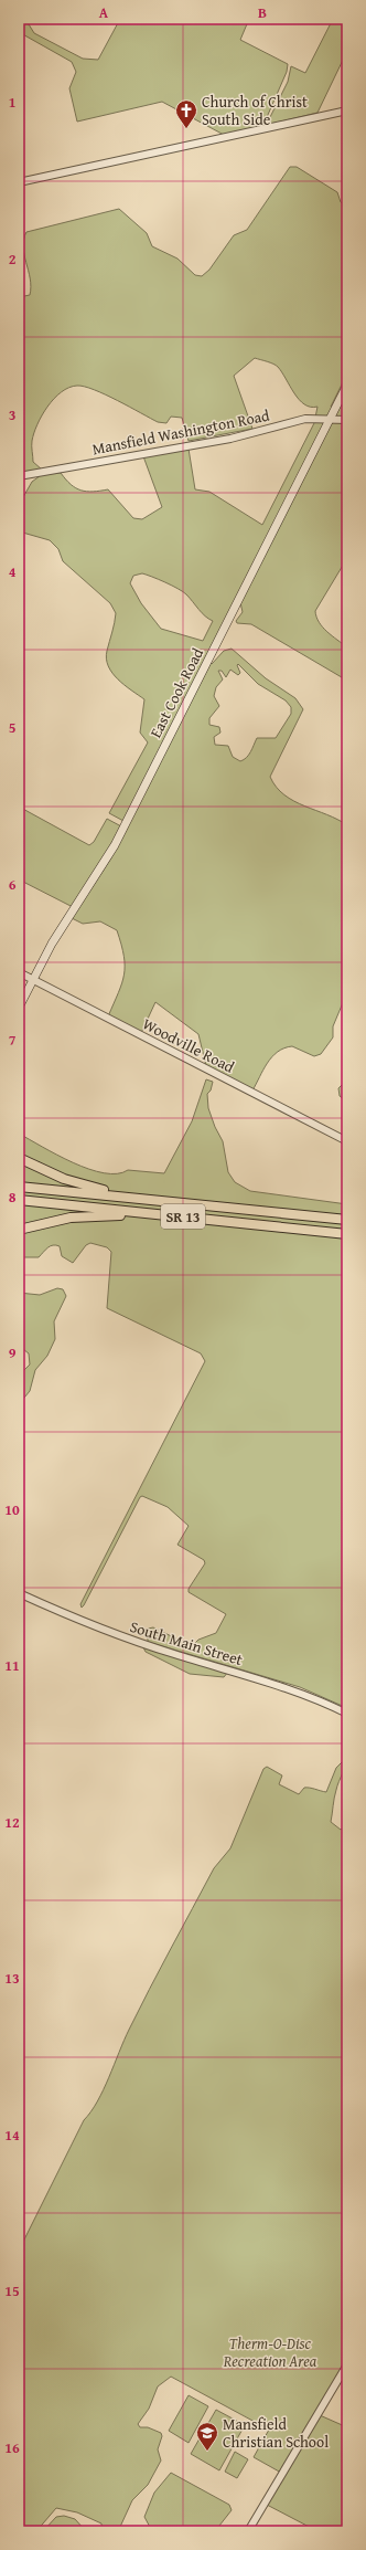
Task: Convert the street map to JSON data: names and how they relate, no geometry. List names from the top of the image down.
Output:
{
  "streets": {
    "highway": ["SR 13"],
    "main road": ["East Cook Road"],
    "street": ["Mansfield Washington Road", "Woodville Road", "South Main Street"]
  },
  "crossings": [
    ["Mansfield Washington Road", "East Cook Road"],
    ["East Cook Road", "Woodville Road"]
  ],
  "parks": ["Therm-O-Disc Recreation Area"],
  "places": {
    "church": ["Church of Christ South Side"],
    "school or university": ["Mansfield Christian School"]
  },
  "grid": {
    "columns": ["A", "B"],
    "rows": [
      "1",
      "2",
      "3",
      "4",
      "5",
      "6",
      "7",
      "8",
      "9",
      "10",
      "11",
      "12",
      "13",
      "14",
      "15",
      "16"
    ]
  }
}
